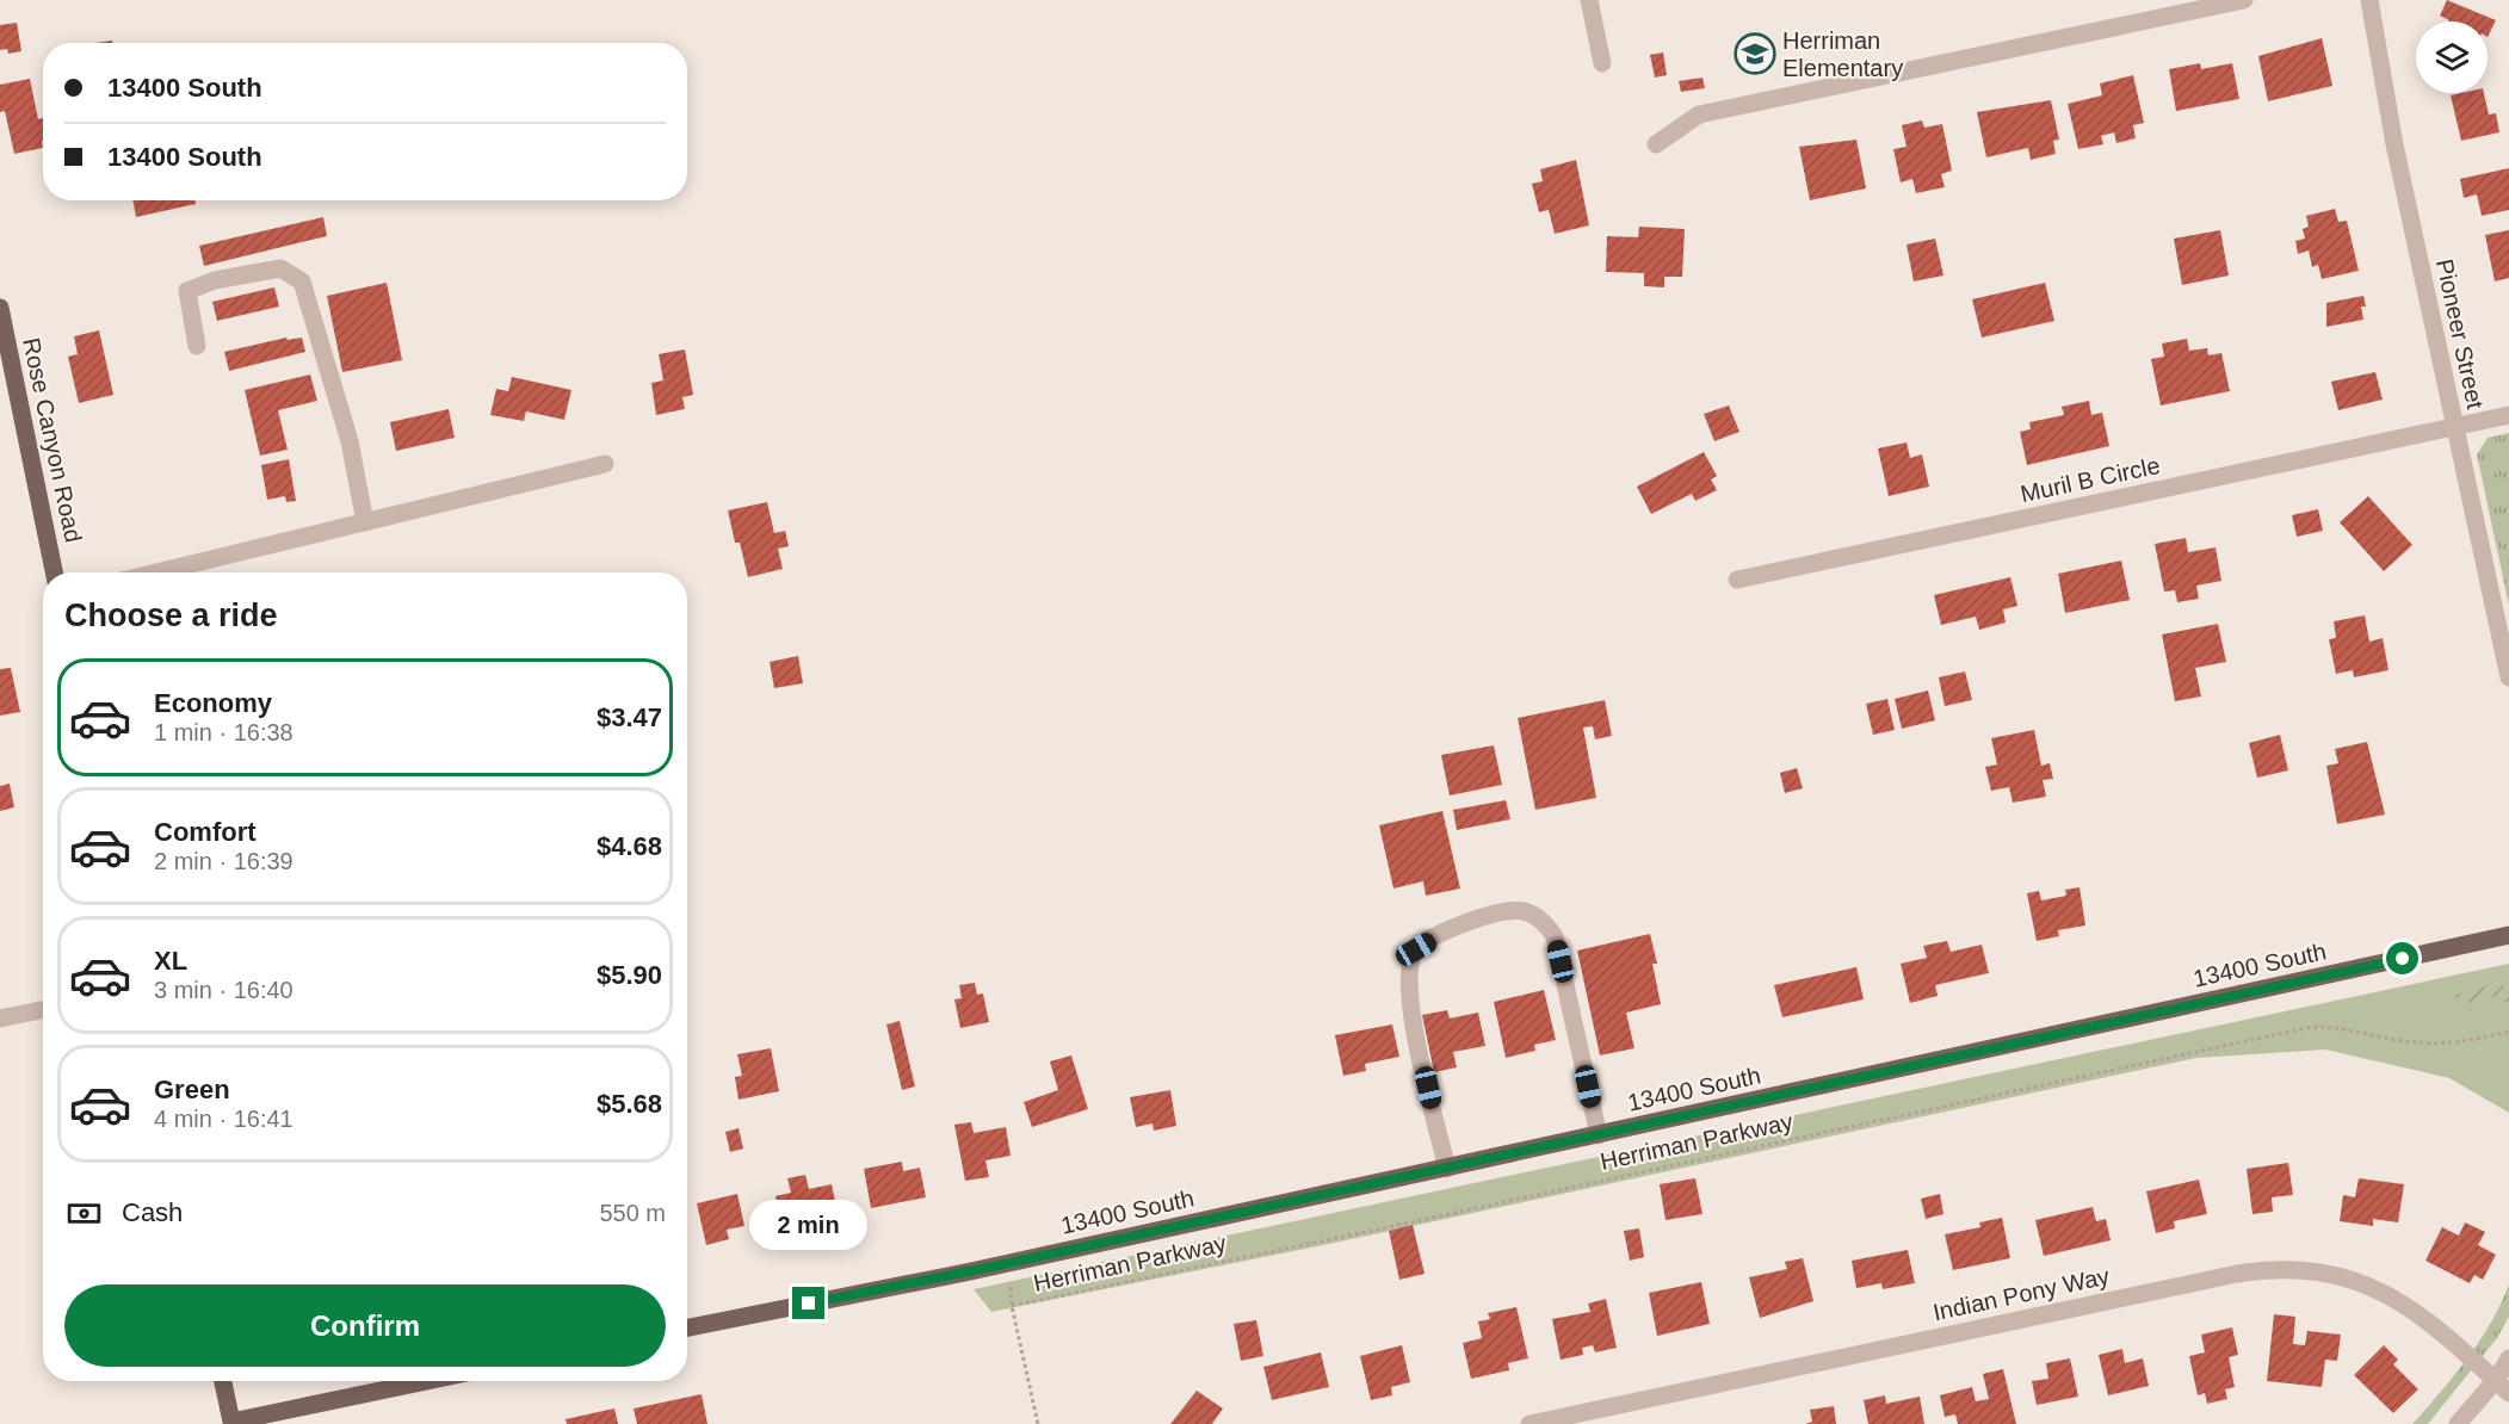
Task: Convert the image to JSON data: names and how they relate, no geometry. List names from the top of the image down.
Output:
{
  "streets": {
    "main road": ["Rose Canyon Road", "13400 South"],
    "street": ["Pioneer Street", "Muril B Circle", "Indian Pony Way"],
    "path": ["Herriman Parkway"]
  },
  "crossings": [
    ["Pioneer Street", "Muril B Circle"]
  ],
  "places": {
    "school or university": ["Herriman Elementary"]
  },
  "page": {
    "banner": ["13400 South", "13400 South"],
    "heading": "Choose a ride",
    "list": [
      {
        "name": "Economy",
        "note": "1 min · 16:38",
        "value": "$3.47"
      },
      {
        "name": "Comfort",
        "note": "2 min · 16:39",
        "value": "$4.68"
      },
      {
        "name": "XL",
        "note": "3 min · 16:40",
        "value": "$5.90"
      },
      {
        "name": "Green",
        "note": "4 min · 16:41",
        "value": "$5.68"
      }
    ],
    "pay": ["Cash", "550 m"],
    "bubble": "2 min",
    "buttons": "Confirm"
  }
}
